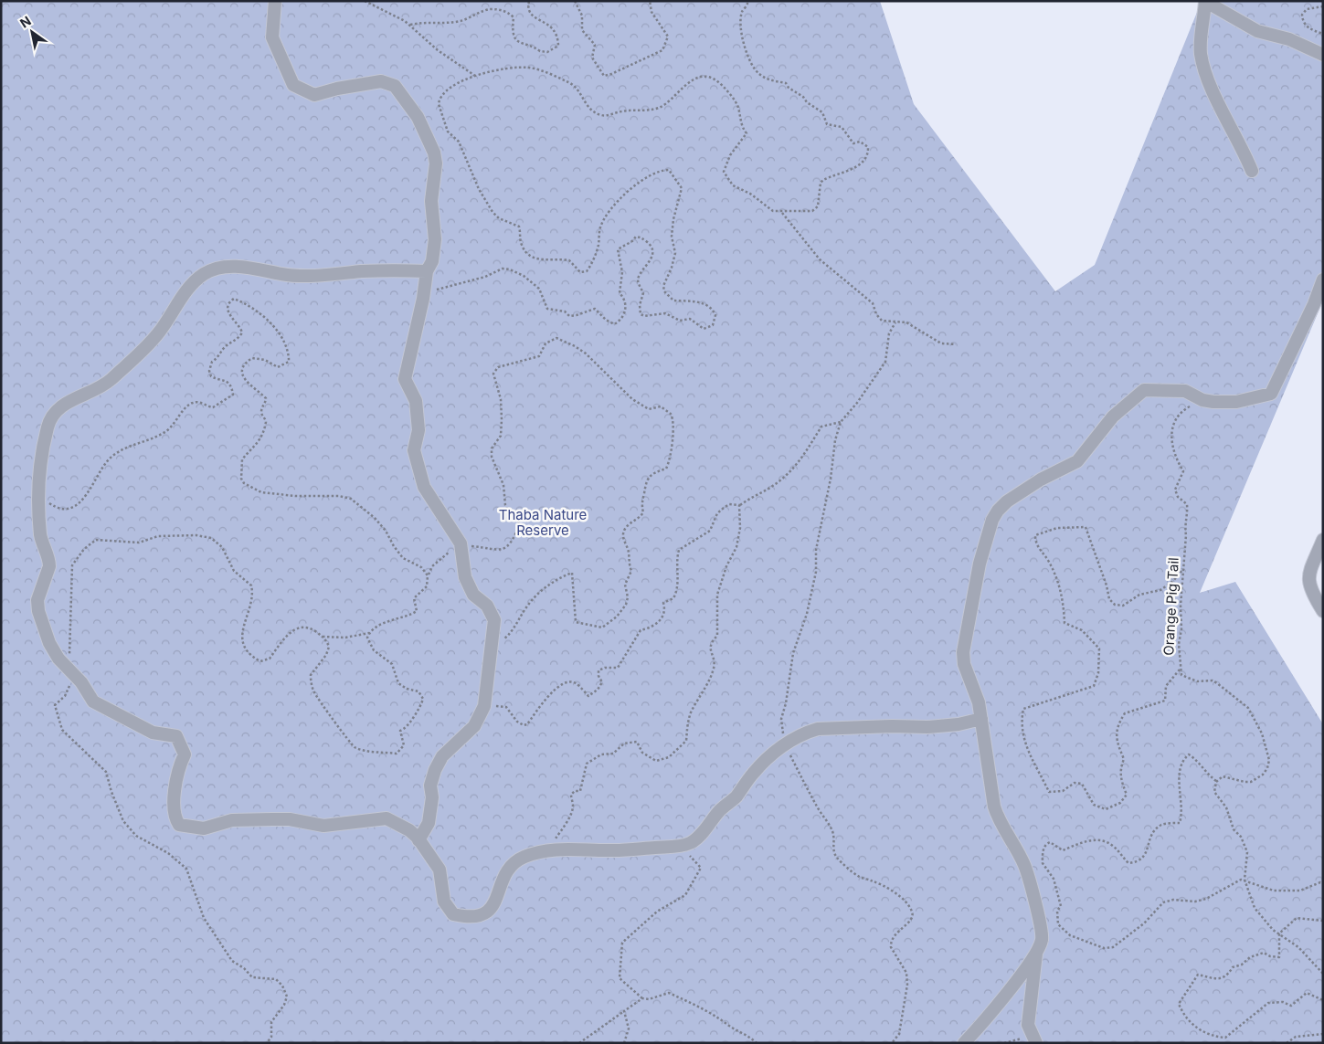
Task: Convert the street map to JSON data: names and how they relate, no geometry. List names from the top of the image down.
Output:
{
  "streets": {
    "path": ["Orange Pig Tail"]
  },
  "parks": ["Thaba Nature Reserve"],
  "north": "top left"
}
